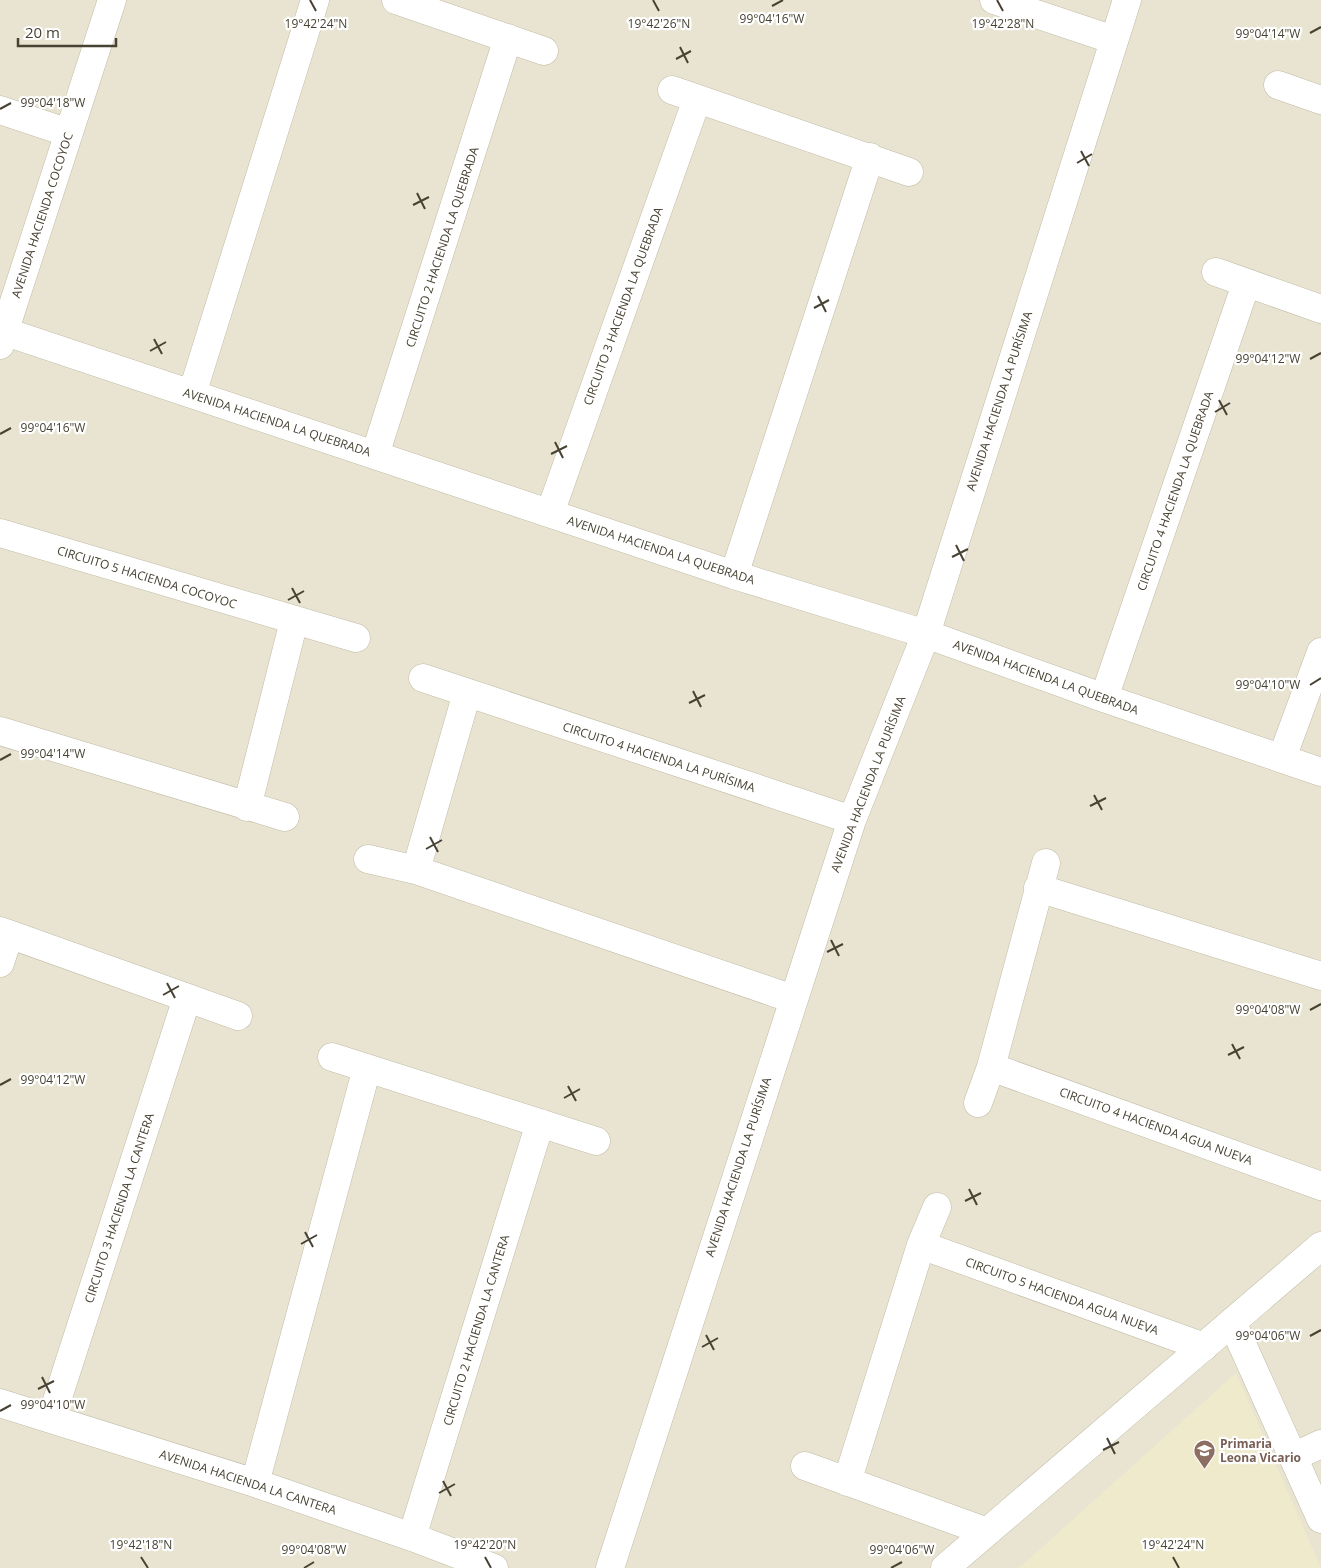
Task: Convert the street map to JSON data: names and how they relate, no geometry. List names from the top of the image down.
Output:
{
  "streets": {
    "street": [
      "AVENIDA HACIENDA COCOYOC",
      "CIRCUITO 2 HACIENDA LA QUEBRADA",
      "CIRCUITO 3 HACIENDA LA QUEBRADA",
      "AVENIDA HACIENDA LA PURÍSIMA",
      "AVENIDA HACIENDA LA QUEBRADA",
      "CIRCUITO 4 HACIENDA LA QUEBRADA",
      "CIRCUITO 5 HACIENDA COCOYOC",
      "CIRCUITO 4 HACIENDA LA PURÍSIMA",
      "CIRCUITO 4 HACIENDA AGUA NUEVA",
      "CIRCUITO 3 HACIENDA LA CANTERA",
      "CIRCUITO 5 HACIENDA AGUA NUEVA",
      "CIRCUITO 2 HACIENDA LA CANTERA",
      "AVENIDA HACIENDA LA CANTERA"
    ]
  },
  "crossings": [
    ["AVENIDA HACIENDA COCOYOC", "AVENIDA HACIENDA LA QUEBRADA"],
    ["CIRCUITO 2 HACIENDA LA QUEBRADA", "AVENIDA HACIENDA LA QUEBRADA"],
    ["CIRCUITO 3 HACIENDA LA QUEBRADA", "AVENIDA HACIENDA LA QUEBRADA"],
    ["AVENIDA HACIENDA LA PURÍSIMA", "AVENIDA HACIENDA LA QUEBRADA"],
    ["AVENIDA HACIENDA LA PURÍSIMA", "CIRCUITO 4 HACIENDA LA PURÍSIMA"],
    ["AVENIDA HACIENDA LA QUEBRADA", "CIRCUITO 4 HACIENDA LA QUEBRADA"],
    ["CIRCUITO 3 HACIENDA LA CANTERA", "AVENIDA HACIENDA LA CANTERA"],
    ["CIRCUITO 2 HACIENDA LA CANTERA", "AVENIDA HACIENDA LA CANTERA"]
  ],
  "places": {
    "school or university": ["Primaria Leona Vicario"]
  },
  "scale_bar": "20 m",
  "coordinates": [
    "99°04'16\"W",
    "19°42'24\"N",
    "19°42'26\"N",
    "19°42'28\"N",
    "99°04'14\"W",
    "99°04'18\"W",
    "99°04'12\"W",
    "99°04'10\"W",
    "99°04'08\"W",
    "99°04'06\"W",
    "19°42'18\"N",
    "19°42'20\"N"
  ]
}
